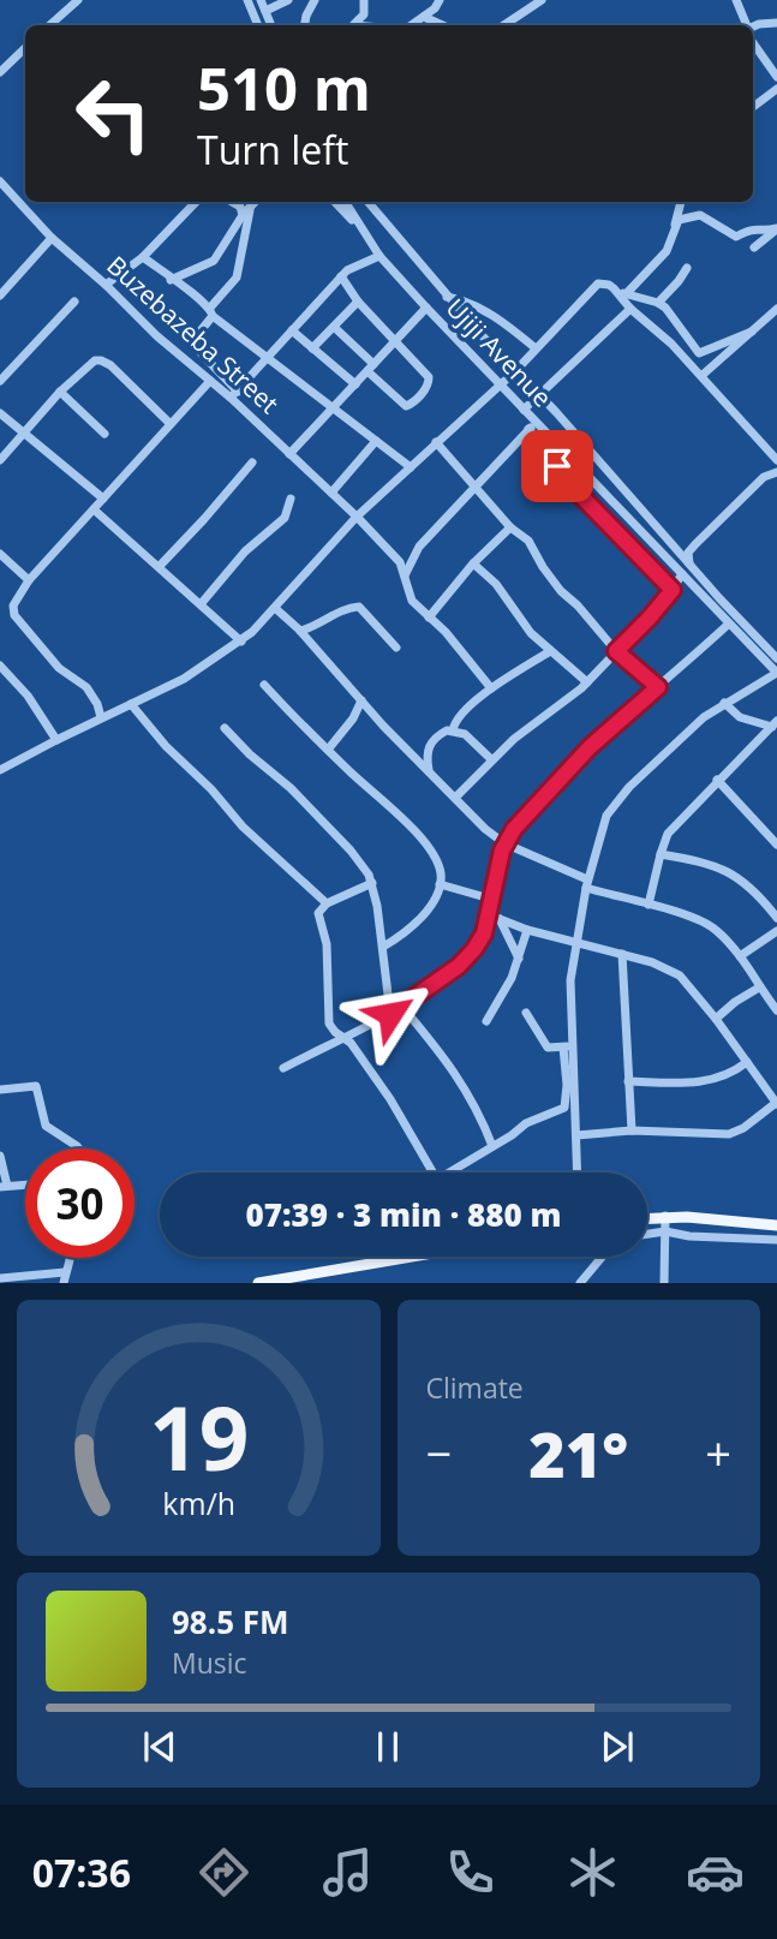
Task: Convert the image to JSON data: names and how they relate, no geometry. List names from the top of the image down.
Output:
{
  "streets": {
    "street": ["Buzebazeba Street", "Ujiji Avenue"]
  },
  "page": {
    "turn": ["510 m", "Turn left"],
    "limit": "30",
    "trip": "07:39 · 3 min · 880 m",
    "tile": "Climate",
    "heat": ["−", "21°", "+"],
    "song": ["98.5 FM", "Music"],
    "tabs": "07:36",
    "gauge": ["19", "km/h"]
  }
}
